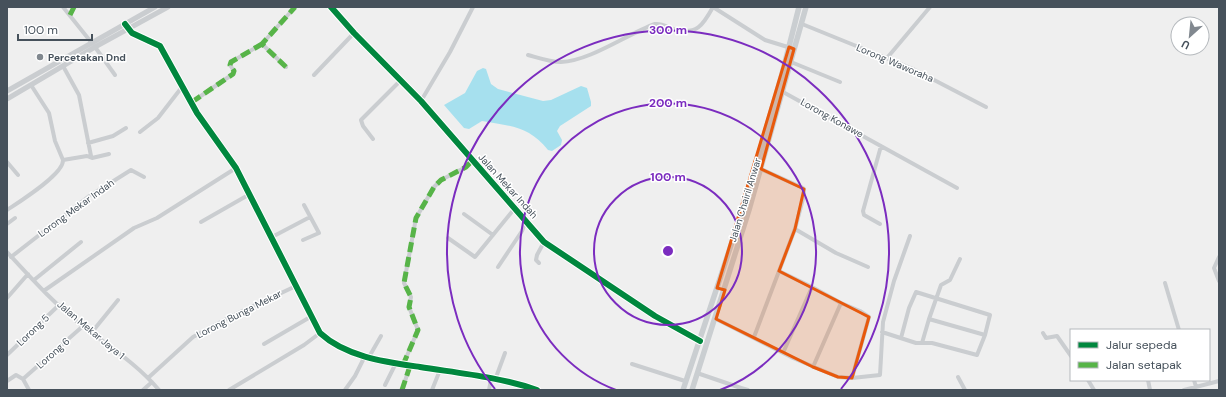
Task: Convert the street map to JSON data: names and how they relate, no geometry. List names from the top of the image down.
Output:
{
  "streets": {
    "main road": ["Jalan Chairil Anwar"],
    "street": [
      "Lorong Waworaha",
      "Lorong Konawe",
      "Jalan Mekar Indah",
      "Lorong Mekar Indah",
      "Lorong Bunga Mekar",
      "Lorong 5",
      "Jalan Mekar Jaya 1",
      "Lorong 6"
    ]
  },
  "crossings": [
    ["Lorong Waworaha", "Jalan Chairil Anwar"],
    ["Lorong Konawe", "Jalan Chairil Anwar"],
    ["Jalan Mekar Indah", "Jalan Chairil Anwar"],
    ["Lorong Mekar Indah", "Jalan Mekar Jaya 1"],
    ["Lorong Bunga Mekar", "Jalan Mekar Jaya 1"],
    ["Lorong 5", "Jalan Mekar Jaya 1"],
    ["Jalan Mekar Jaya 1", "Lorong 6"]
  ],
  "places": ["Percetakan Dnd"],
  "legend": ["Jalur sepeda", "Jalan setapak"],
  "scale_bar": "100 m",
  "north": "bottom left",
  "rings": ["300 m", "200 m", "100 m"]
}
